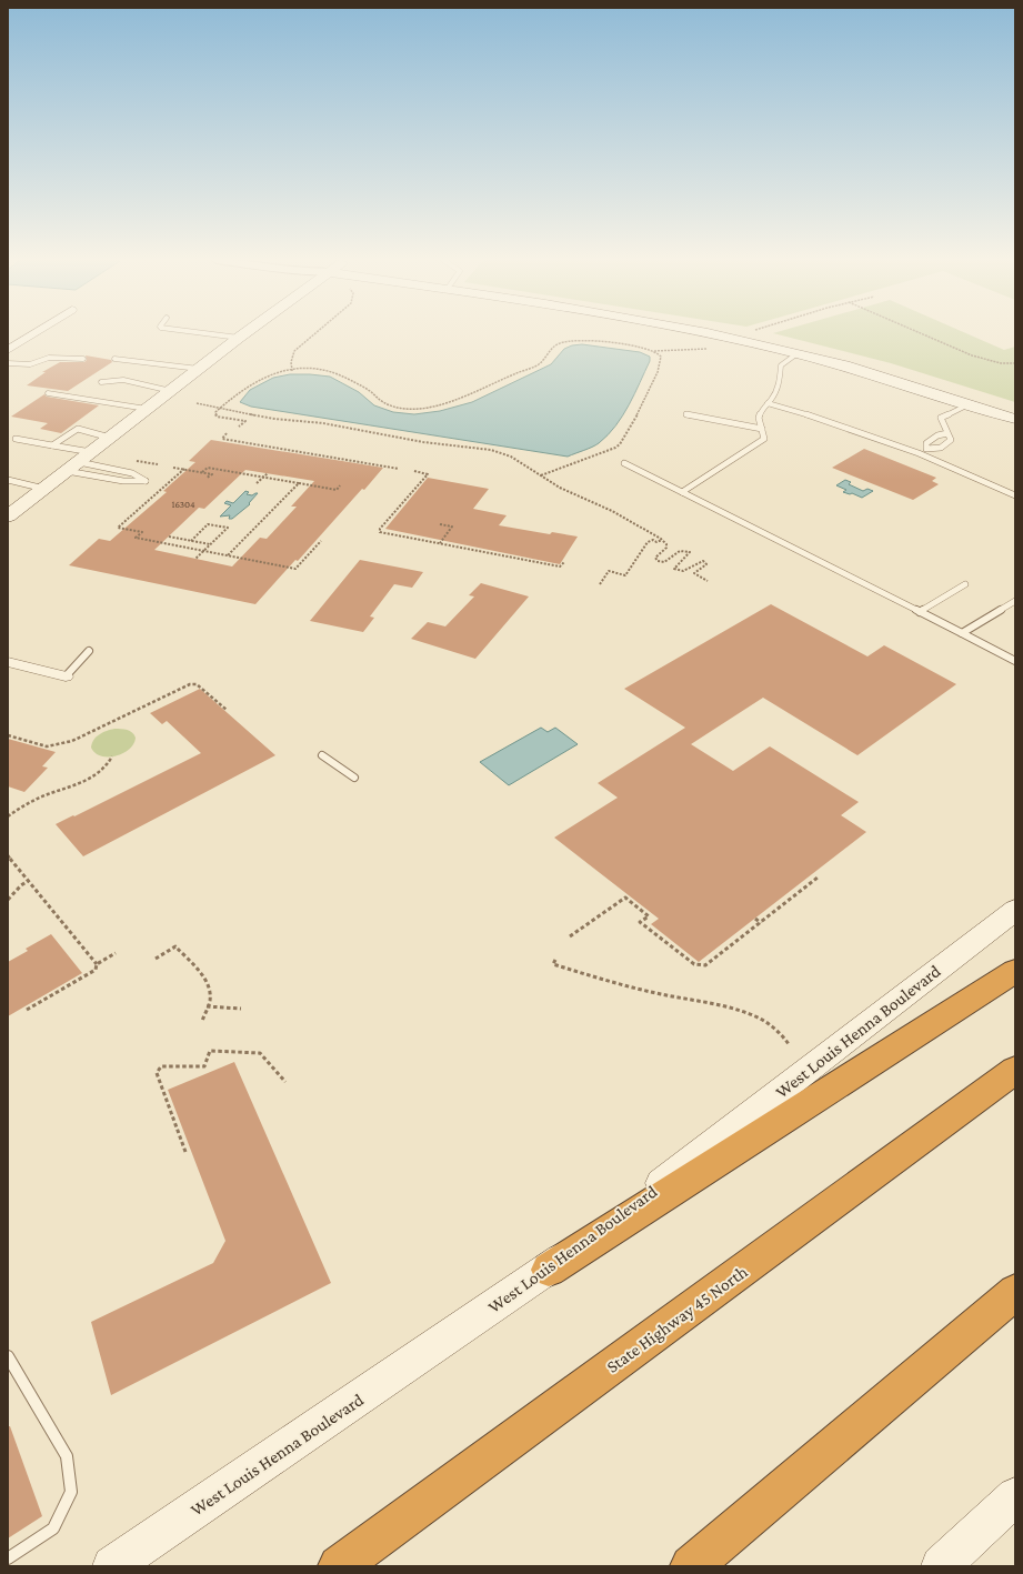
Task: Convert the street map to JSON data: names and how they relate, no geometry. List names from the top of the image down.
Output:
{
  "streets": {
    "highway": ["State Highway 45 North"],
    "main road": ["West Louis Henna Boulevard"]
  },
  "house_numbers": ["16304"]
}
